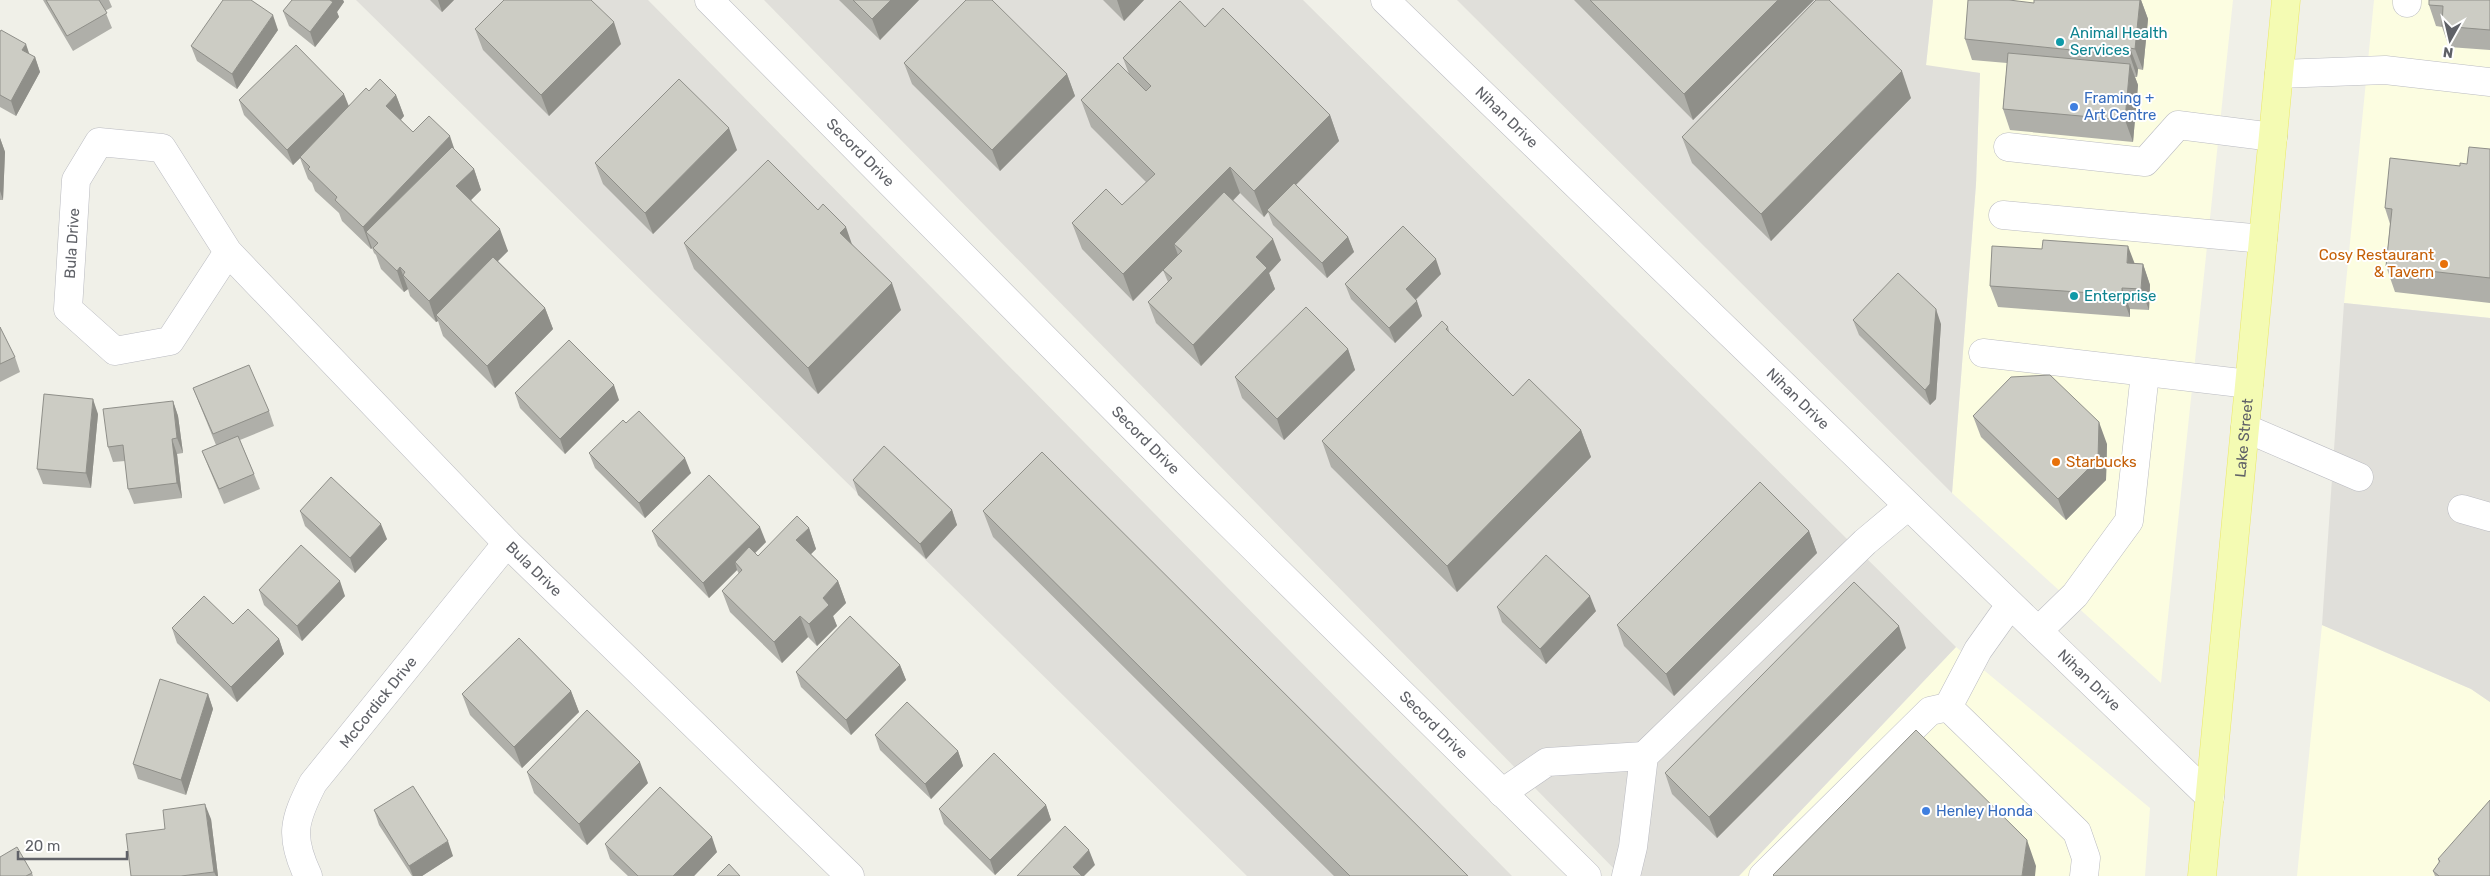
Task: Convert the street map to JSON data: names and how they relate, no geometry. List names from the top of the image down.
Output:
{
  "streets": {
    "main road": ["Lake Street"],
    "street": [
      "Nihan Drive",
      "Secord Drive",
      "Bula Drive",
      "McCordick Drive"
    ]
  },
  "crossings": [
    ["Nihan Drive", "Lake Street"],
    ["Bula Drive", "McCordick Drive"]
  ],
  "places": [
    "Animal Health Services",
    "Framing + Art Centre",
    "Cosy Restaurant & Tavern",
    "Enterprise",
    "Starbucks",
    "Henley Honda"
  ],
  "scale_bar": "20 m",
  "north": "bottom"
}
